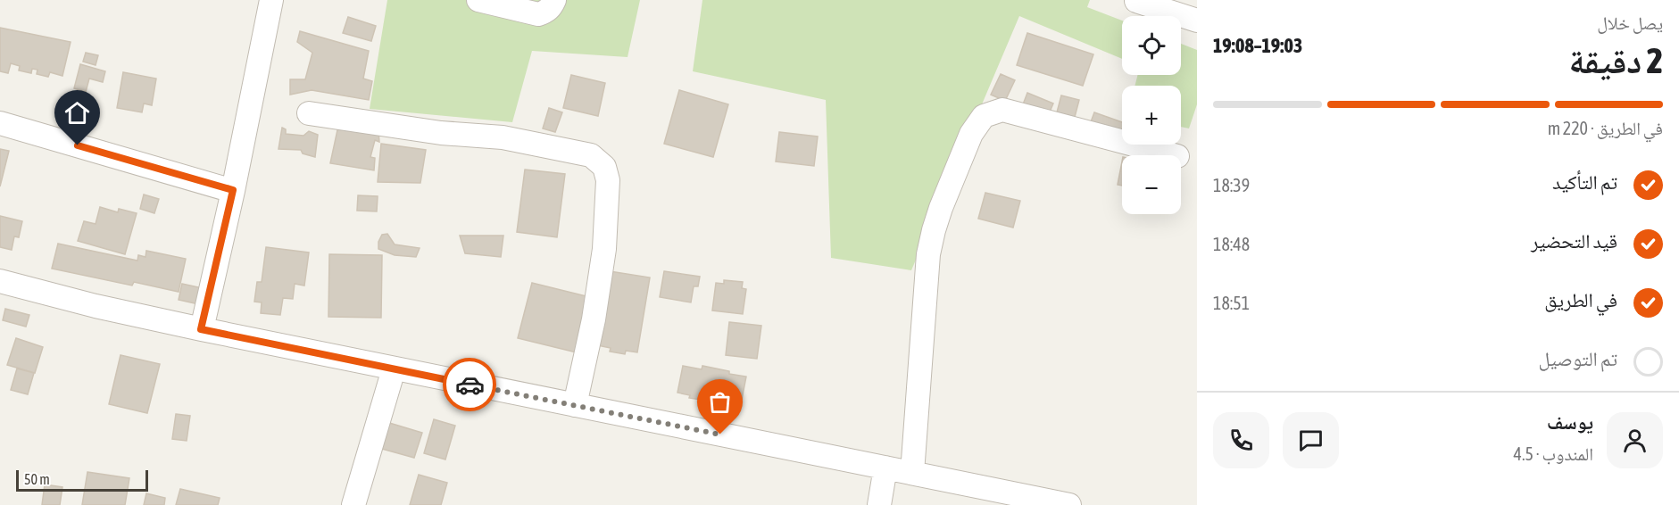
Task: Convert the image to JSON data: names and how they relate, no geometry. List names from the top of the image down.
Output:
{
  "scale_bar": "50 m",
  "page": {
    "heading": ["2 دقيقة", "يصل خلال", "19:03–19:08"],
    "panel": ["يوسف", "المندوب · 4.5"],
    "map_buttons": ["+", "−"],
    "bar": "في الطريق · 220 m",
    "list": [
      ["تم التأكيد", "18:39"],
      ["قيد التحضير", "18:48"],
      ["في الطريق", "18:51"],
      "تم التوصيل"
    ],
    "scale": "50 m"
  }
}
